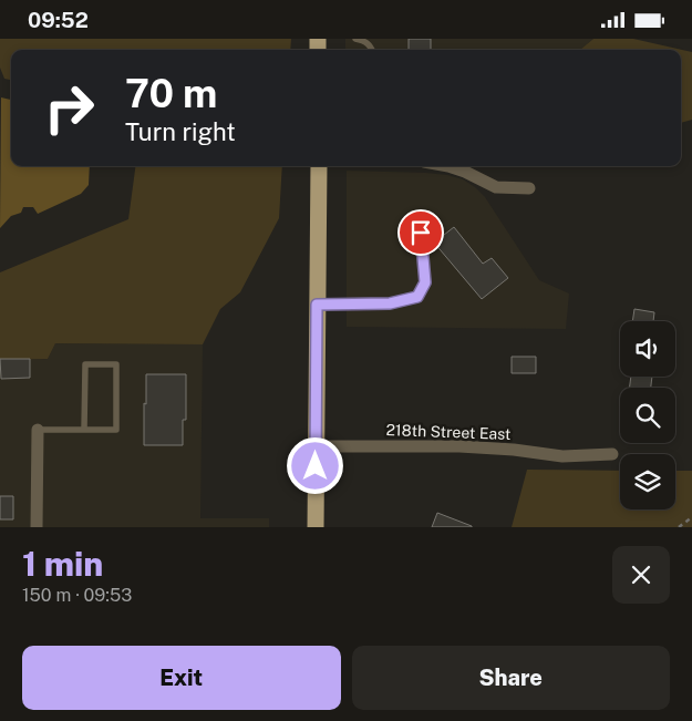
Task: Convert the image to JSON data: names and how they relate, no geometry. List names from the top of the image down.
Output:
{
  "streets": {
    "street": ["218th Street East"]
  },
  "page": {
    "status": "09:52",
    "turn": ["70 m", "Turn right"],
    "heading": ["1 min", "150 m · 09:53"],
    "buttons": ["Exit", "Share"]
  }
}
